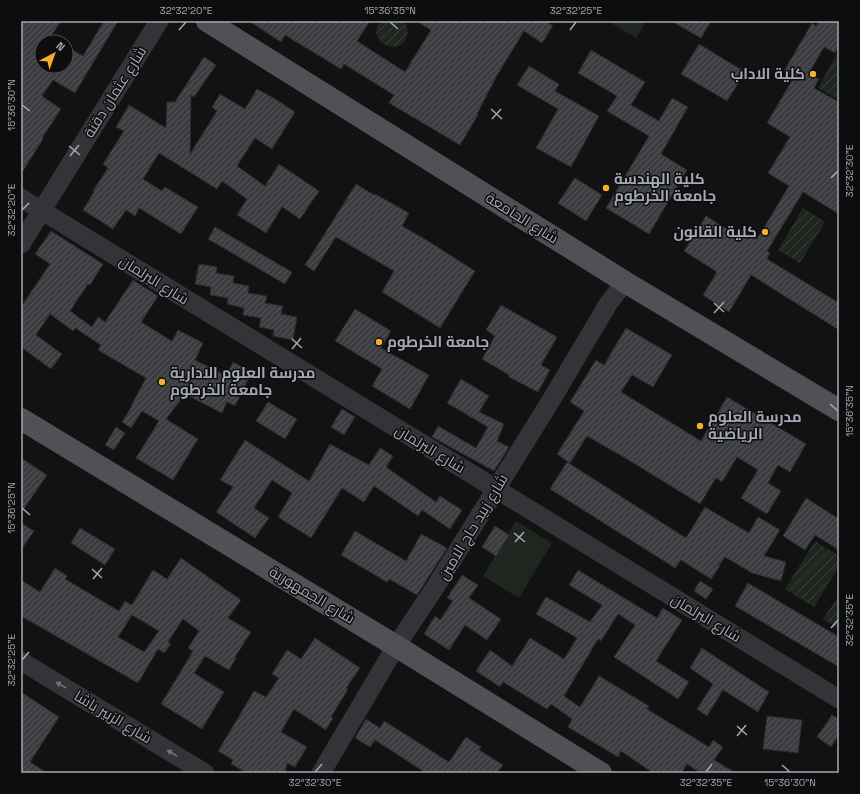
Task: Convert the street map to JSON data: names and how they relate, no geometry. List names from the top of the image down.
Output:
{
  "streets": {
    "main road": ["شارع الجامعة", "شارع الجمهورية"],
    "street": [
      "شارع عثمان دقنة",
      "شارع البرلمان",
      "شارع زبيد حاج الامين",
      "شارع الزبير باشا"
    ]
  },
  "crossings": [
    ["شارع عثمان دقنة", "شارع البرلمان"],
    ["شارع الجامعة", "شارع زبيد حاج الامين"],
    ["شارع البرلمان", "شارع زبيد حاج الامين"],
    ["شارع زبيد حاج الامين", "شارع الجمهورية"]
  ],
  "one_way": ["شارع الزبير باشا"],
  "places": [
    "كلية الاداب",
    "كلية الهندسة جامعة الخرطوم",
    "كلية القانون",
    "جامعة الخرطوم",
    "مدرسة العلوم الادارية جامعة الخرطوم",
    "مدرسة العلوم الرياضية"
  ],
  "north": "top right",
  "coordinates": [
    "32°32'20\"E",
    "15°36'35\"N",
    "32°32'25\"E",
    "15°36'30\"N",
    "32°32'30\"E",
    "15°36'25\"N",
    "32°32'35\"E"
  ]
}
